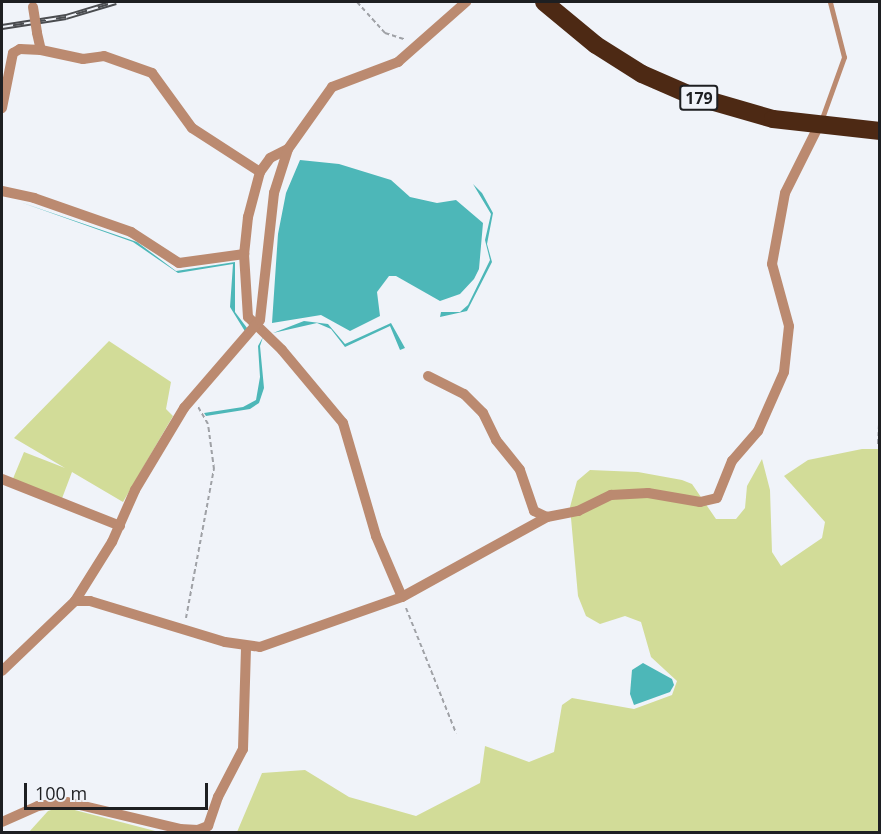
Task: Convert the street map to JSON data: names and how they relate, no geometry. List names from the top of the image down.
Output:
{
  "streets": {
    "highway": ["179"]
  },
  "scale_bar": "100 m"
}
